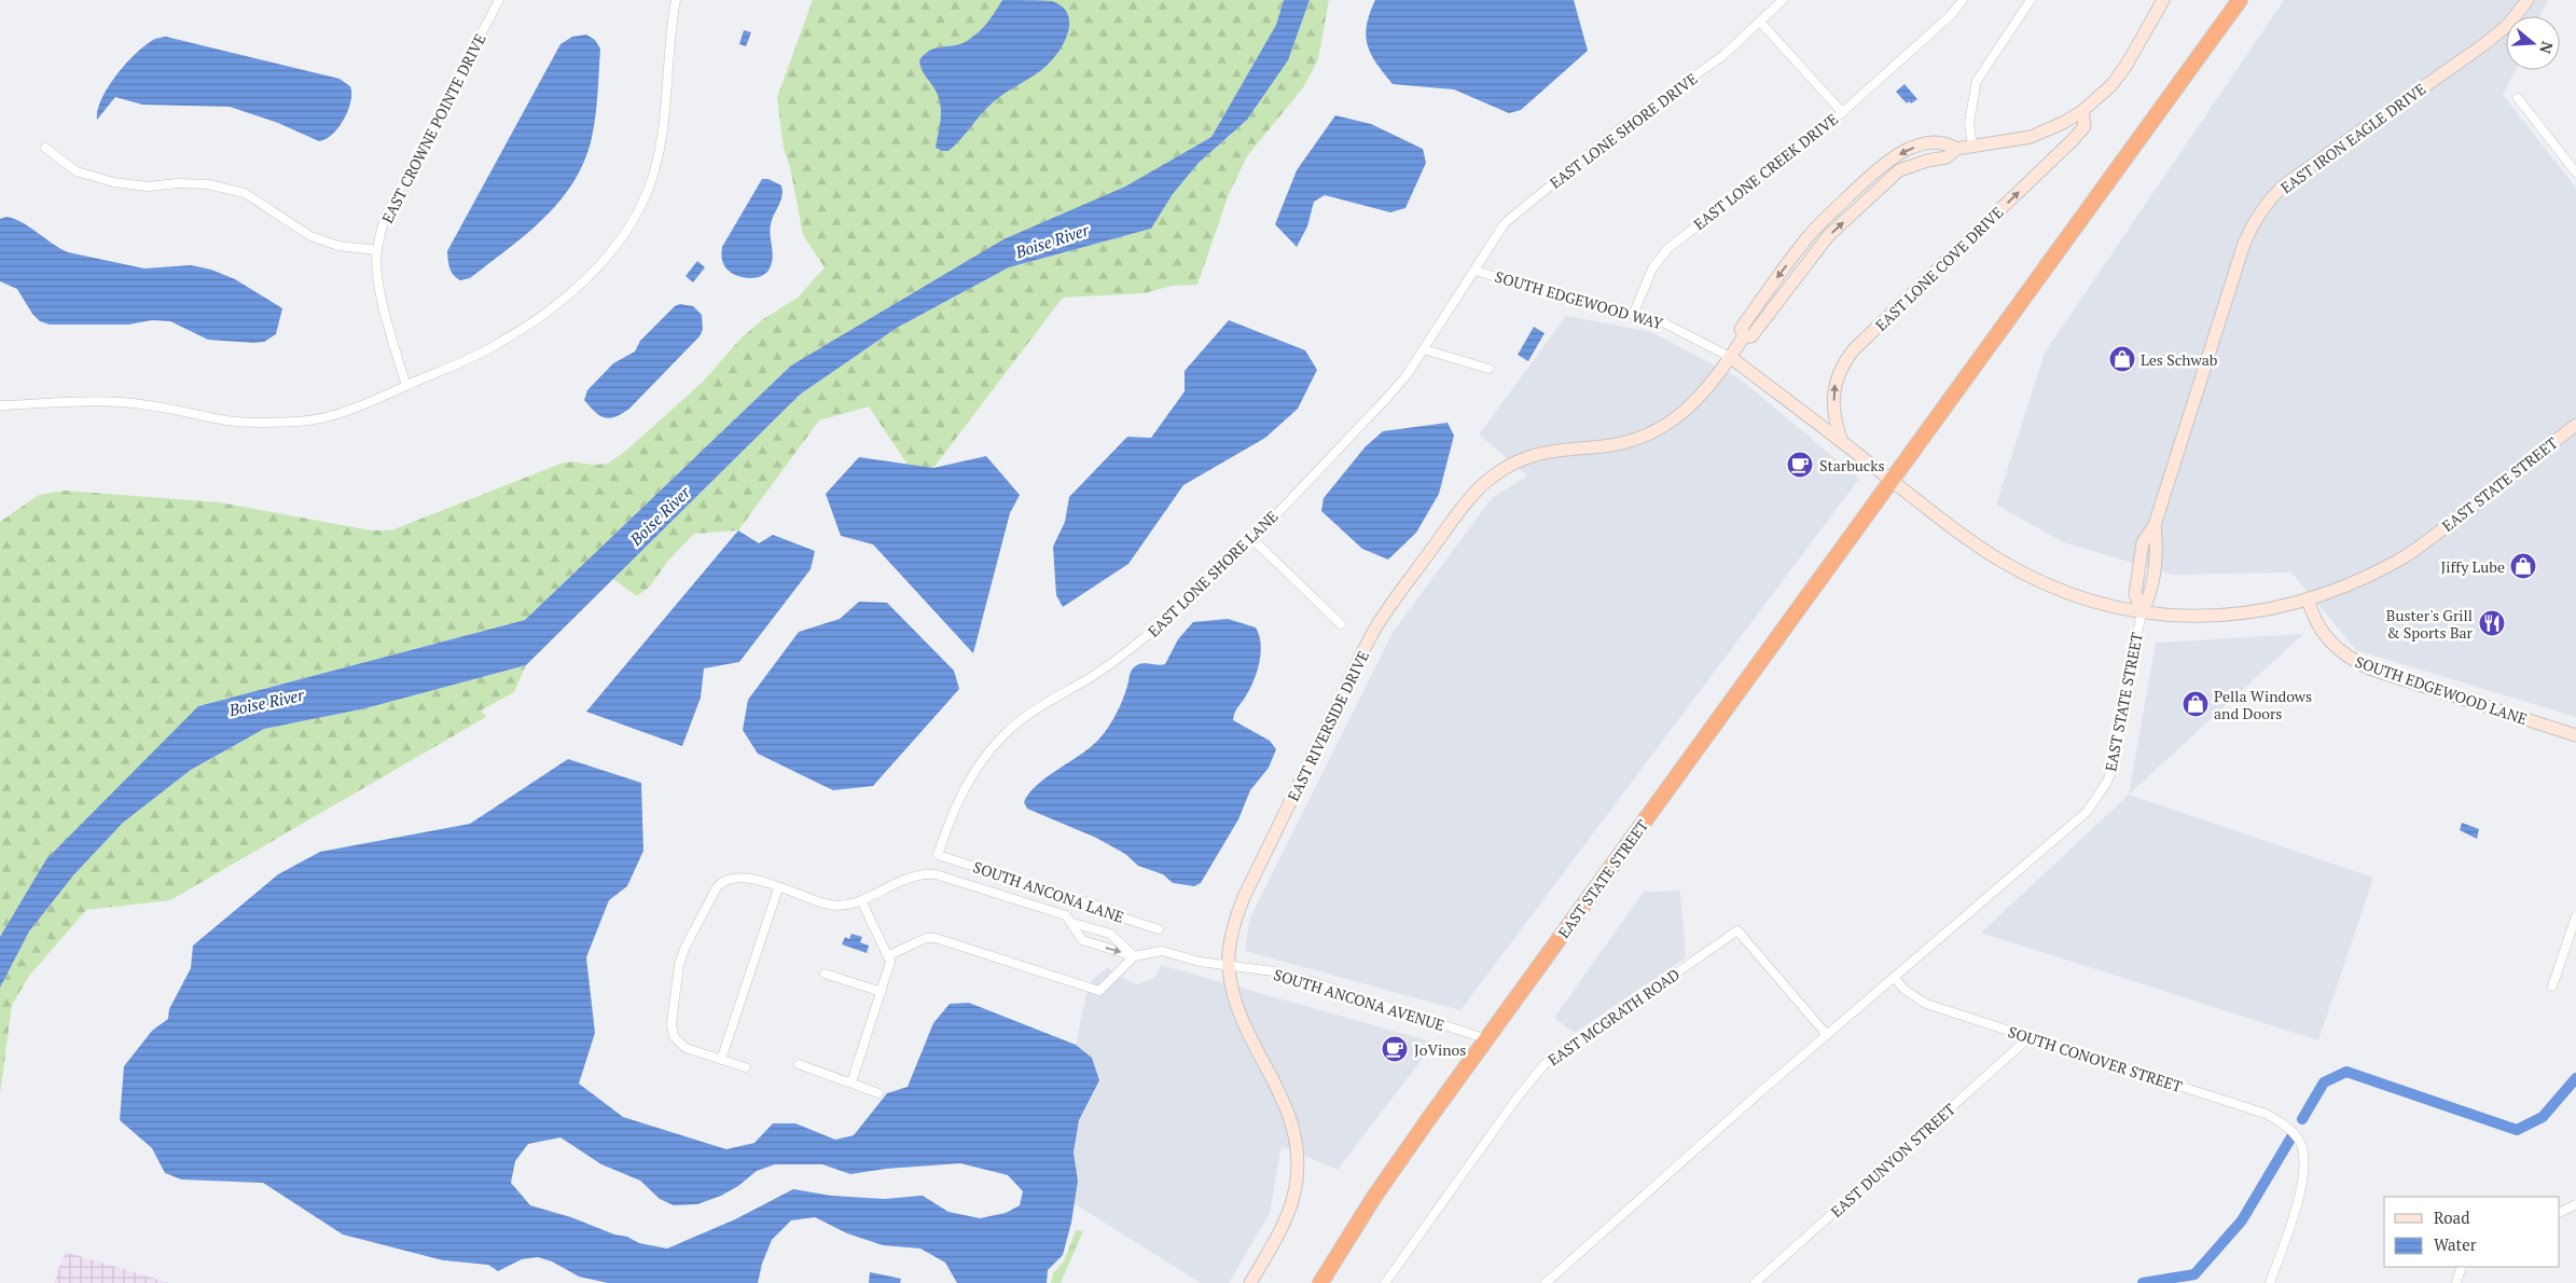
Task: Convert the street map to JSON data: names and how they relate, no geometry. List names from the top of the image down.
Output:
{
  "streets": {
    "highway": ["EAST STATE STREET"],
    "street": [
      "EAST CROWNE POINTE DRIVE",
      "EAST LONE SHORE DRIVE",
      "EAST IRON EAGLE DRIVE",
      "EAST LONE CREEK DRIVE",
      "EAST LONE COVE DRIVE",
      "SOUTH EDGEWOOD WAY",
      "EAST LONE SHORE LANE",
      "SOUTH EDGEWOOD LANE",
      "EAST RIVERSIDE DRIVE",
      "SOUTH ANCONA LANE",
      "SOUTH ANCONA AVENUE",
      "EAST MCGRATH ROAD",
      "SOUTH CONOVER STREET",
      "EAST DUNYON STREET"
    ]
  },
  "crossings": [
    ["EAST LONE SHORE DRIVE", "SOUTH EDGEWOOD WAY"],
    ["EAST LONE SHORE DRIVE", "EAST LONE SHORE LANE"],
    ["EAST IRON EAGLE DRIVE", "EAST STATE STREET"],
    ["EAST LONE CREEK DRIVE", "SOUTH EDGEWOOD WAY"],
    ["EAST LONE COVE DRIVE", "SOUTH EDGEWOOD WAY"],
    ["EAST LONE COVE DRIVE", "EAST RIVERSIDE DRIVE"],
    ["SOUTH EDGEWOOD WAY", "EAST STATE STREET"],
    ["SOUTH EDGEWOOD WAY", "EAST LONE SHORE LANE"],
    ["SOUTH EDGEWOOD WAY", "EAST RIVERSIDE DRIVE"],
    ["EAST STATE STREET", "SOUTH EDGEWOOD LANE"],
    ["EAST STATE STREET", "SOUTH ANCONA AVENUE"],
    ["EAST STATE STREET", "EAST MCGRATH ROAD"],
    ["EAST STATE STREET", "SOUTH CONOVER STREET"],
    ["EAST LONE SHORE LANE", "SOUTH ANCONA LANE"],
    ["EAST RIVERSIDE DRIVE", "SOUTH ANCONA AVENUE"],
    ["SOUTH CONOVER STREET", "EAST DUNYON STREET"]
  ],
  "one_way": ["EAST LONE COVE DRIVE"],
  "water": ["Boise River"],
  "places": {
    "shop": ["Les Schwab", "Jiffy Lube", "Pella Windows and Doors"],
    "cafe": ["Starbucks", "JoVinos"],
    "restaurant": ["Buster's Grill & Sports Bar"]
  },
  "legend": ["Road", "Water"],
  "north": "right"
}
